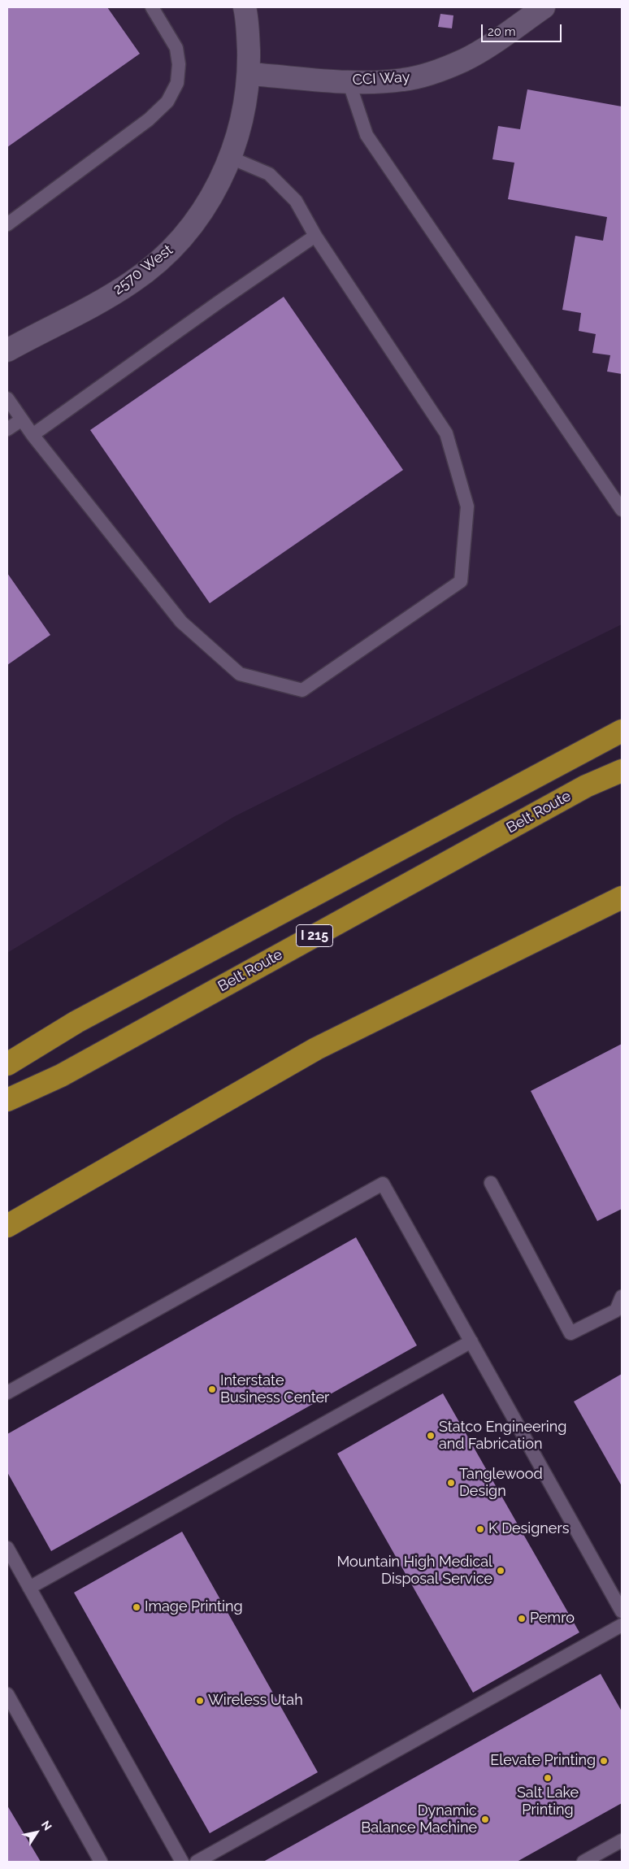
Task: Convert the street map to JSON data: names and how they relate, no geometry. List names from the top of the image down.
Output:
{
  "streets": {
    "highway": ["Belt Route", "I 215"],
    "street": ["CCI Way", "2570 West"]
  },
  "crossings": [
    ["CCI Way", "2570 West"]
  ],
  "places": [
    "Interstate Business Center",
    "Statco Engineering and Fabrication",
    "Tanglewood Design",
    "K Designers",
    "Mountain High Medical Disposal Service",
    "Image Printing",
    "Pemro",
    "Wireless Utah",
    "Elevate Printing",
    "Salt Lake Printing",
    "Dynamic Balance Machine"
  ],
  "scale_bar": "20 m",
  "north": "top right"
}
